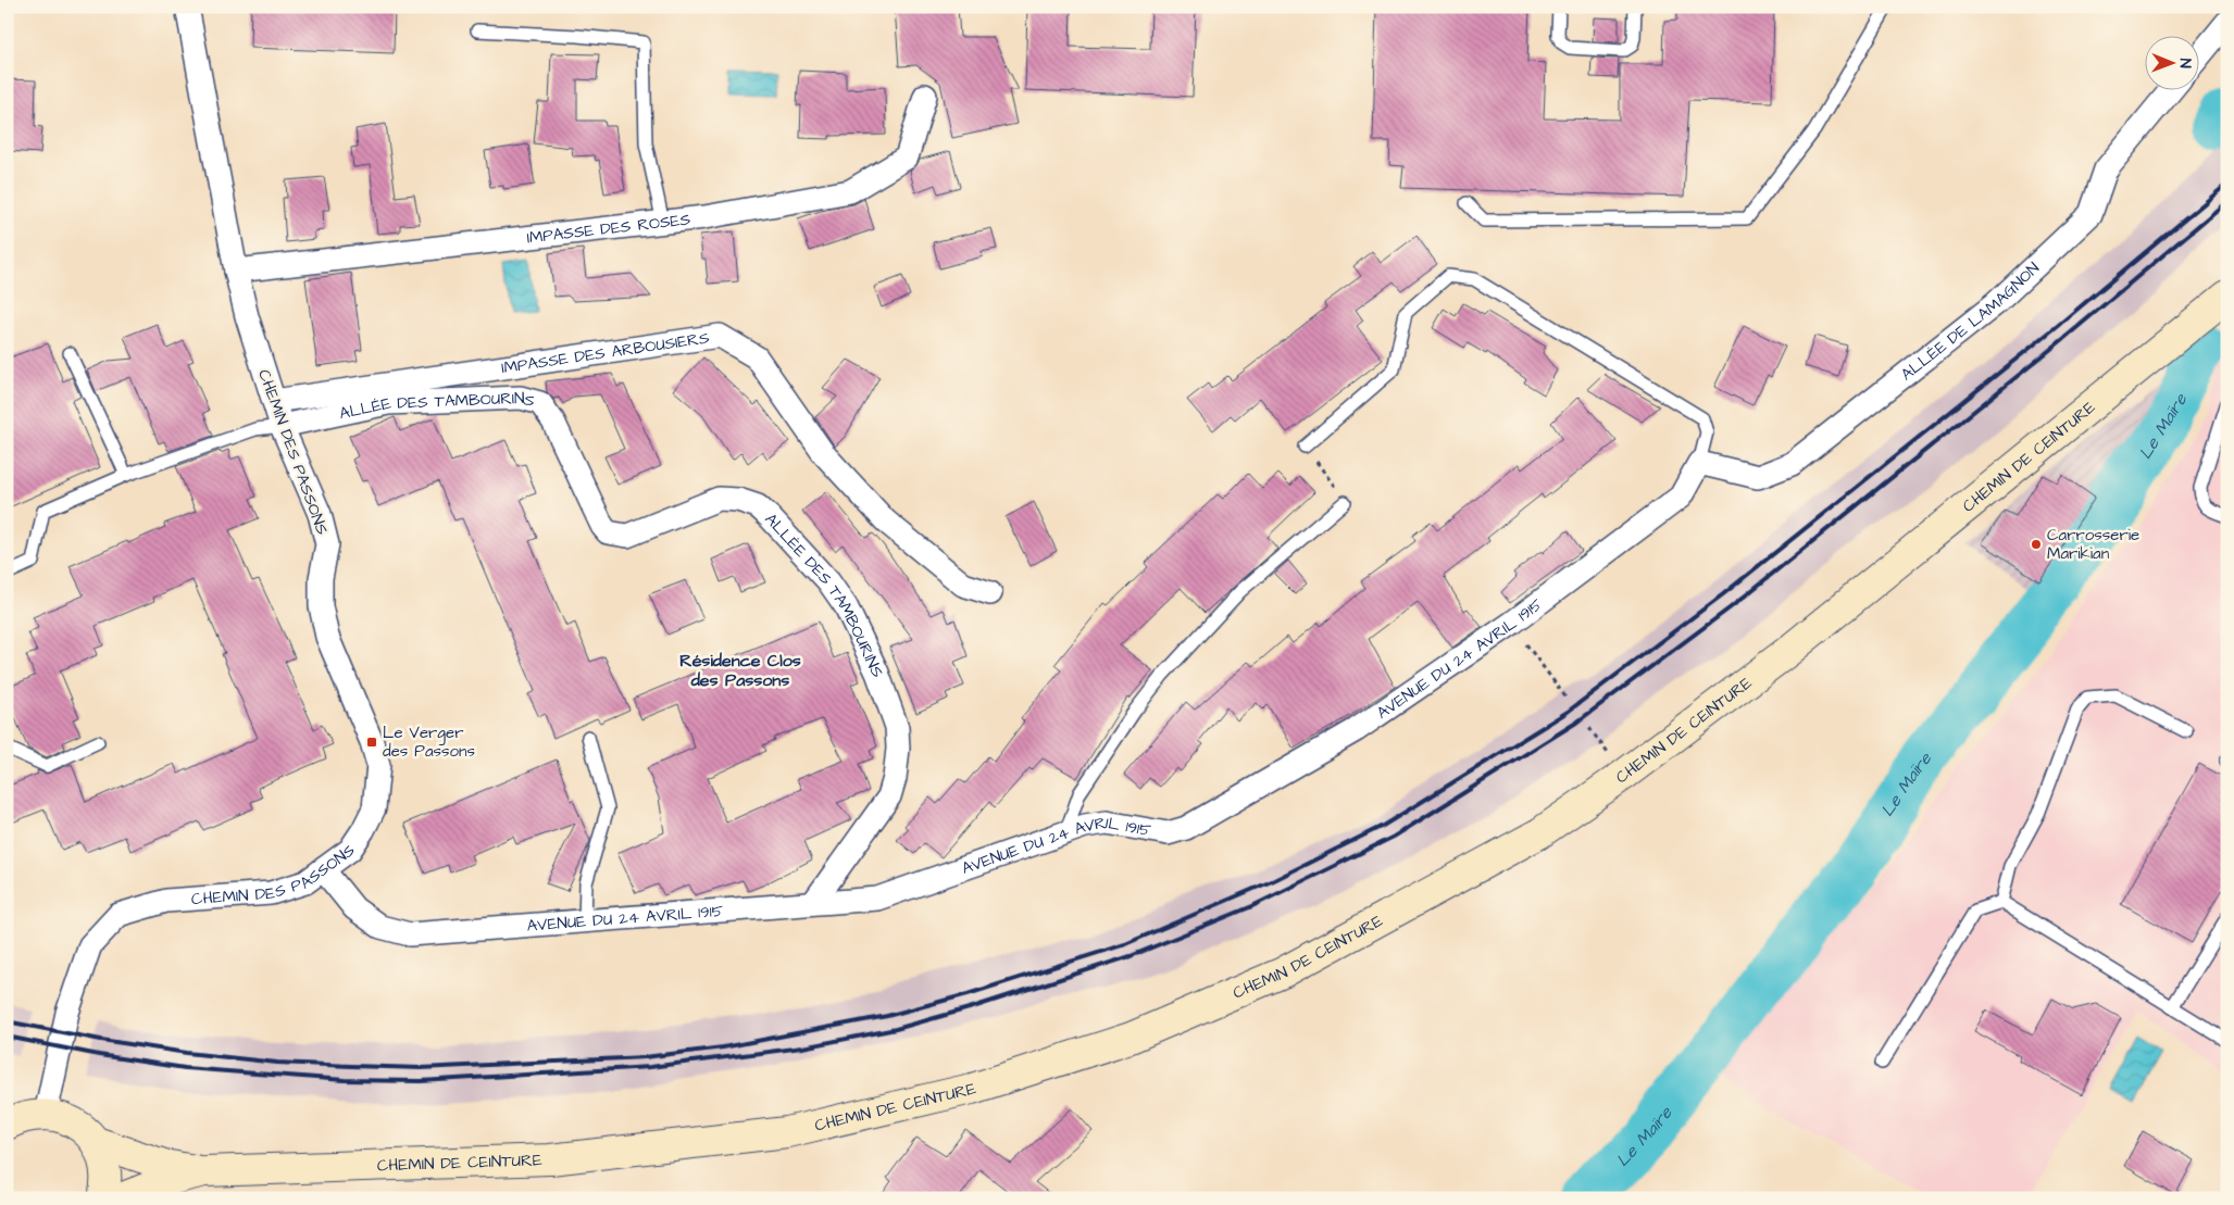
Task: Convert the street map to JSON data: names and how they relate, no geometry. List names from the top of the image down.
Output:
{
  "streets": {
    "main road": ["CHEMIN DE CEINTURE"],
    "street": [
      "IMPASSE DES ROSES",
      "ALLÉE DE LAMAGNON",
      "IMPASSE DES ARBOUSIERS",
      "ALLÉE DES TAMBOURINS",
      "CHEMIN DES PASSONS",
      "AVENUE DU 24 AVRIL 1915"
    ]
  },
  "crossings": [
    ["IMPASSE DES ROSES", "CHEMIN DES PASSONS"],
    ["ALLÉE DE LAMAGNON", "AVENUE DU 24 AVRIL 1915"],
    ["IMPASSE DES ARBOUSIERS", "CHEMIN DES PASSONS"],
    ["ALLÉE DES TAMBOURINS", "CHEMIN DES PASSONS"],
    ["ALLÉE DES TAMBOURINS", "AVENUE DU 24 AVRIL 1915"],
    ["CHEMIN DES PASSONS", "AVENUE DU 24 AVRIL 1915"]
  ],
  "districts": ["Résidence Clos des Passons"],
  "water": ["Le Maïre"],
  "places": {
    "other": ["Carrosserie Marikian"],
    "transit": ["Le Verger des Passons"]
  },
  "north": "right"
}
